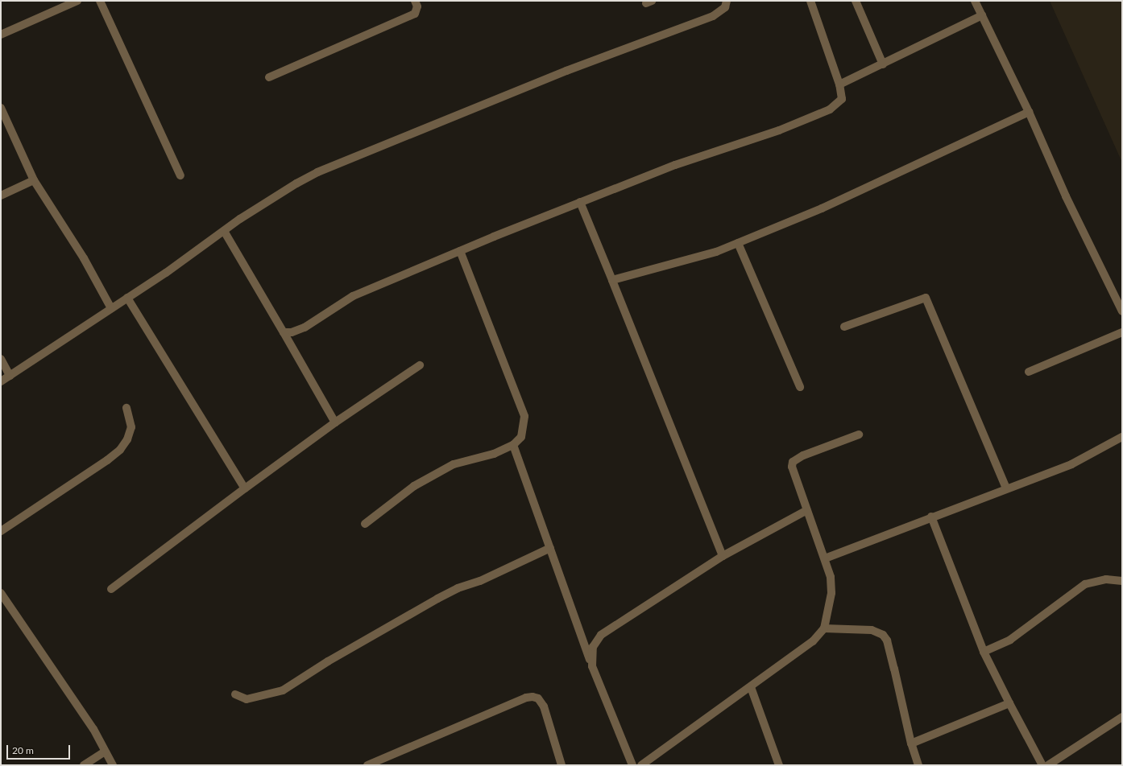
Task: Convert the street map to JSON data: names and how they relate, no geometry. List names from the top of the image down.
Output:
{
  "scale_bar": "20 m"
}
